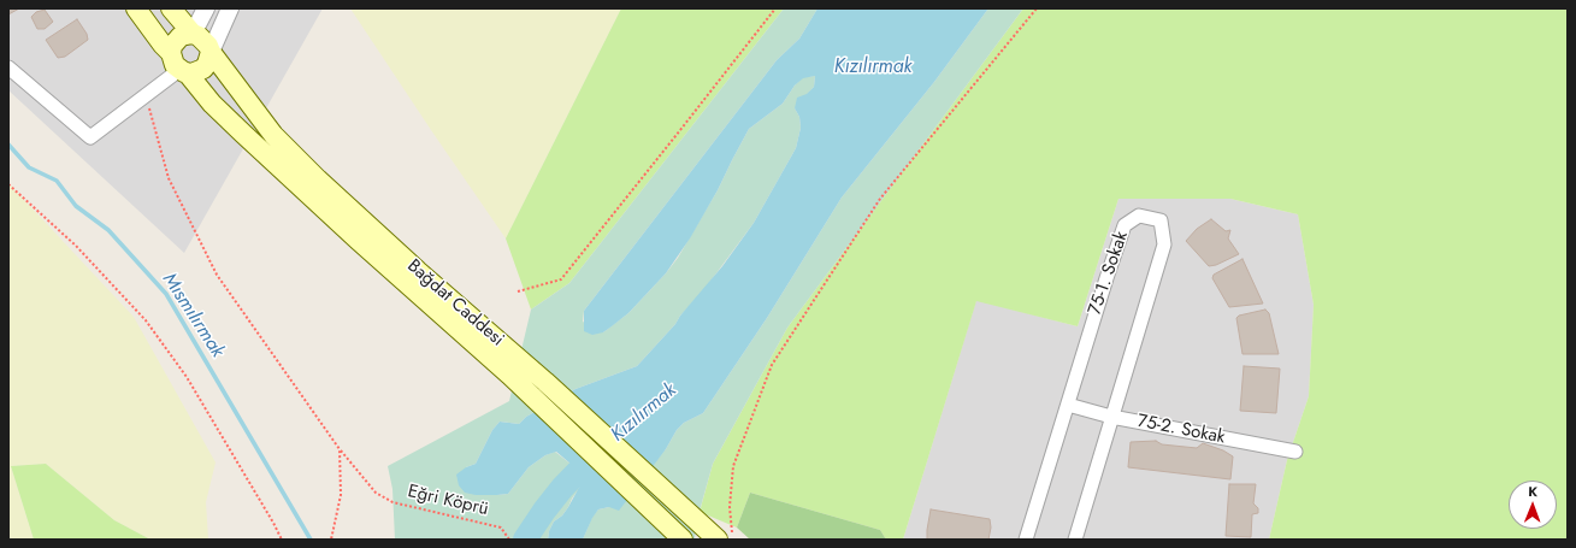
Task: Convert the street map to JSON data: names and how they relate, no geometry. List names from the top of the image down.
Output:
{
  "streets": {
    "main road": ["Bağdat Caddesi"],
    "street": ["75-1. Sokak", "75-2. Sokak"],
    "path": ["Eğri Köprü"]
  },
  "crossings": [
    ["75-1. Sokak", "75-2. Sokak"]
  ],
  "water": ["Kızılırmak", "Mısmılırmak"],
  "north": "top"
}
